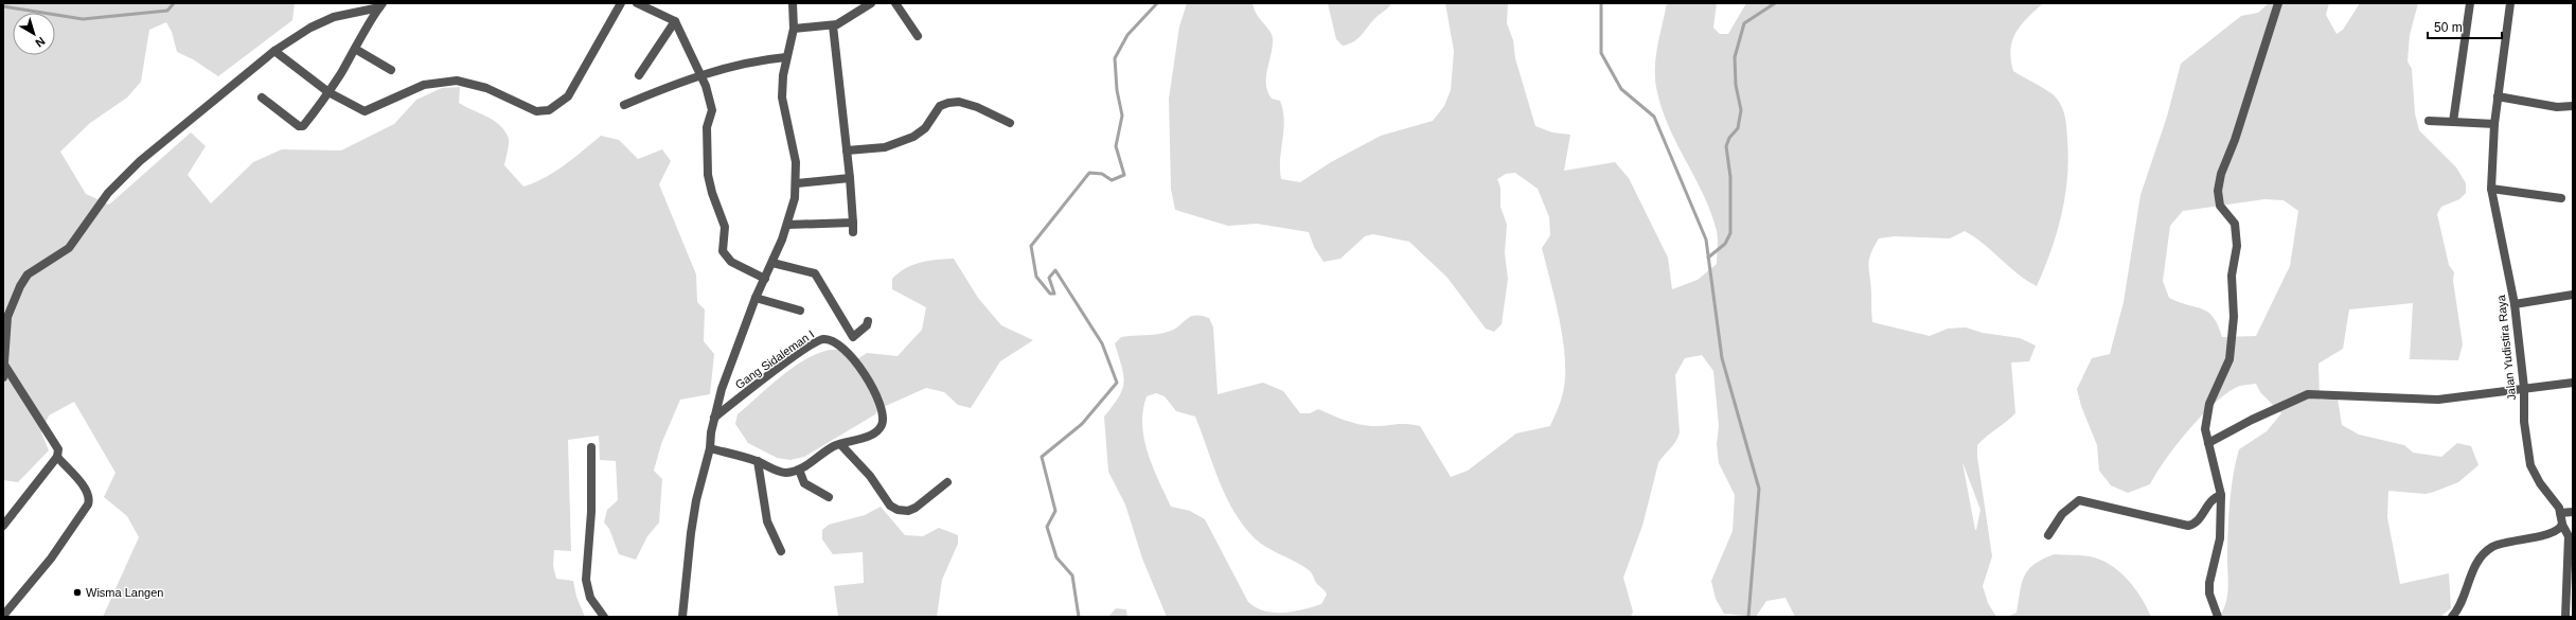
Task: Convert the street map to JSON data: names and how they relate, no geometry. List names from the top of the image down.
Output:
{
  "streets": {
    "street": ["Jalan Yudistira Raya", "Gang Sidaleman I"]
  },
  "places": ["Wisma Langen"],
  "scale_bar": "50 m",
  "north": "bottom right"
}
